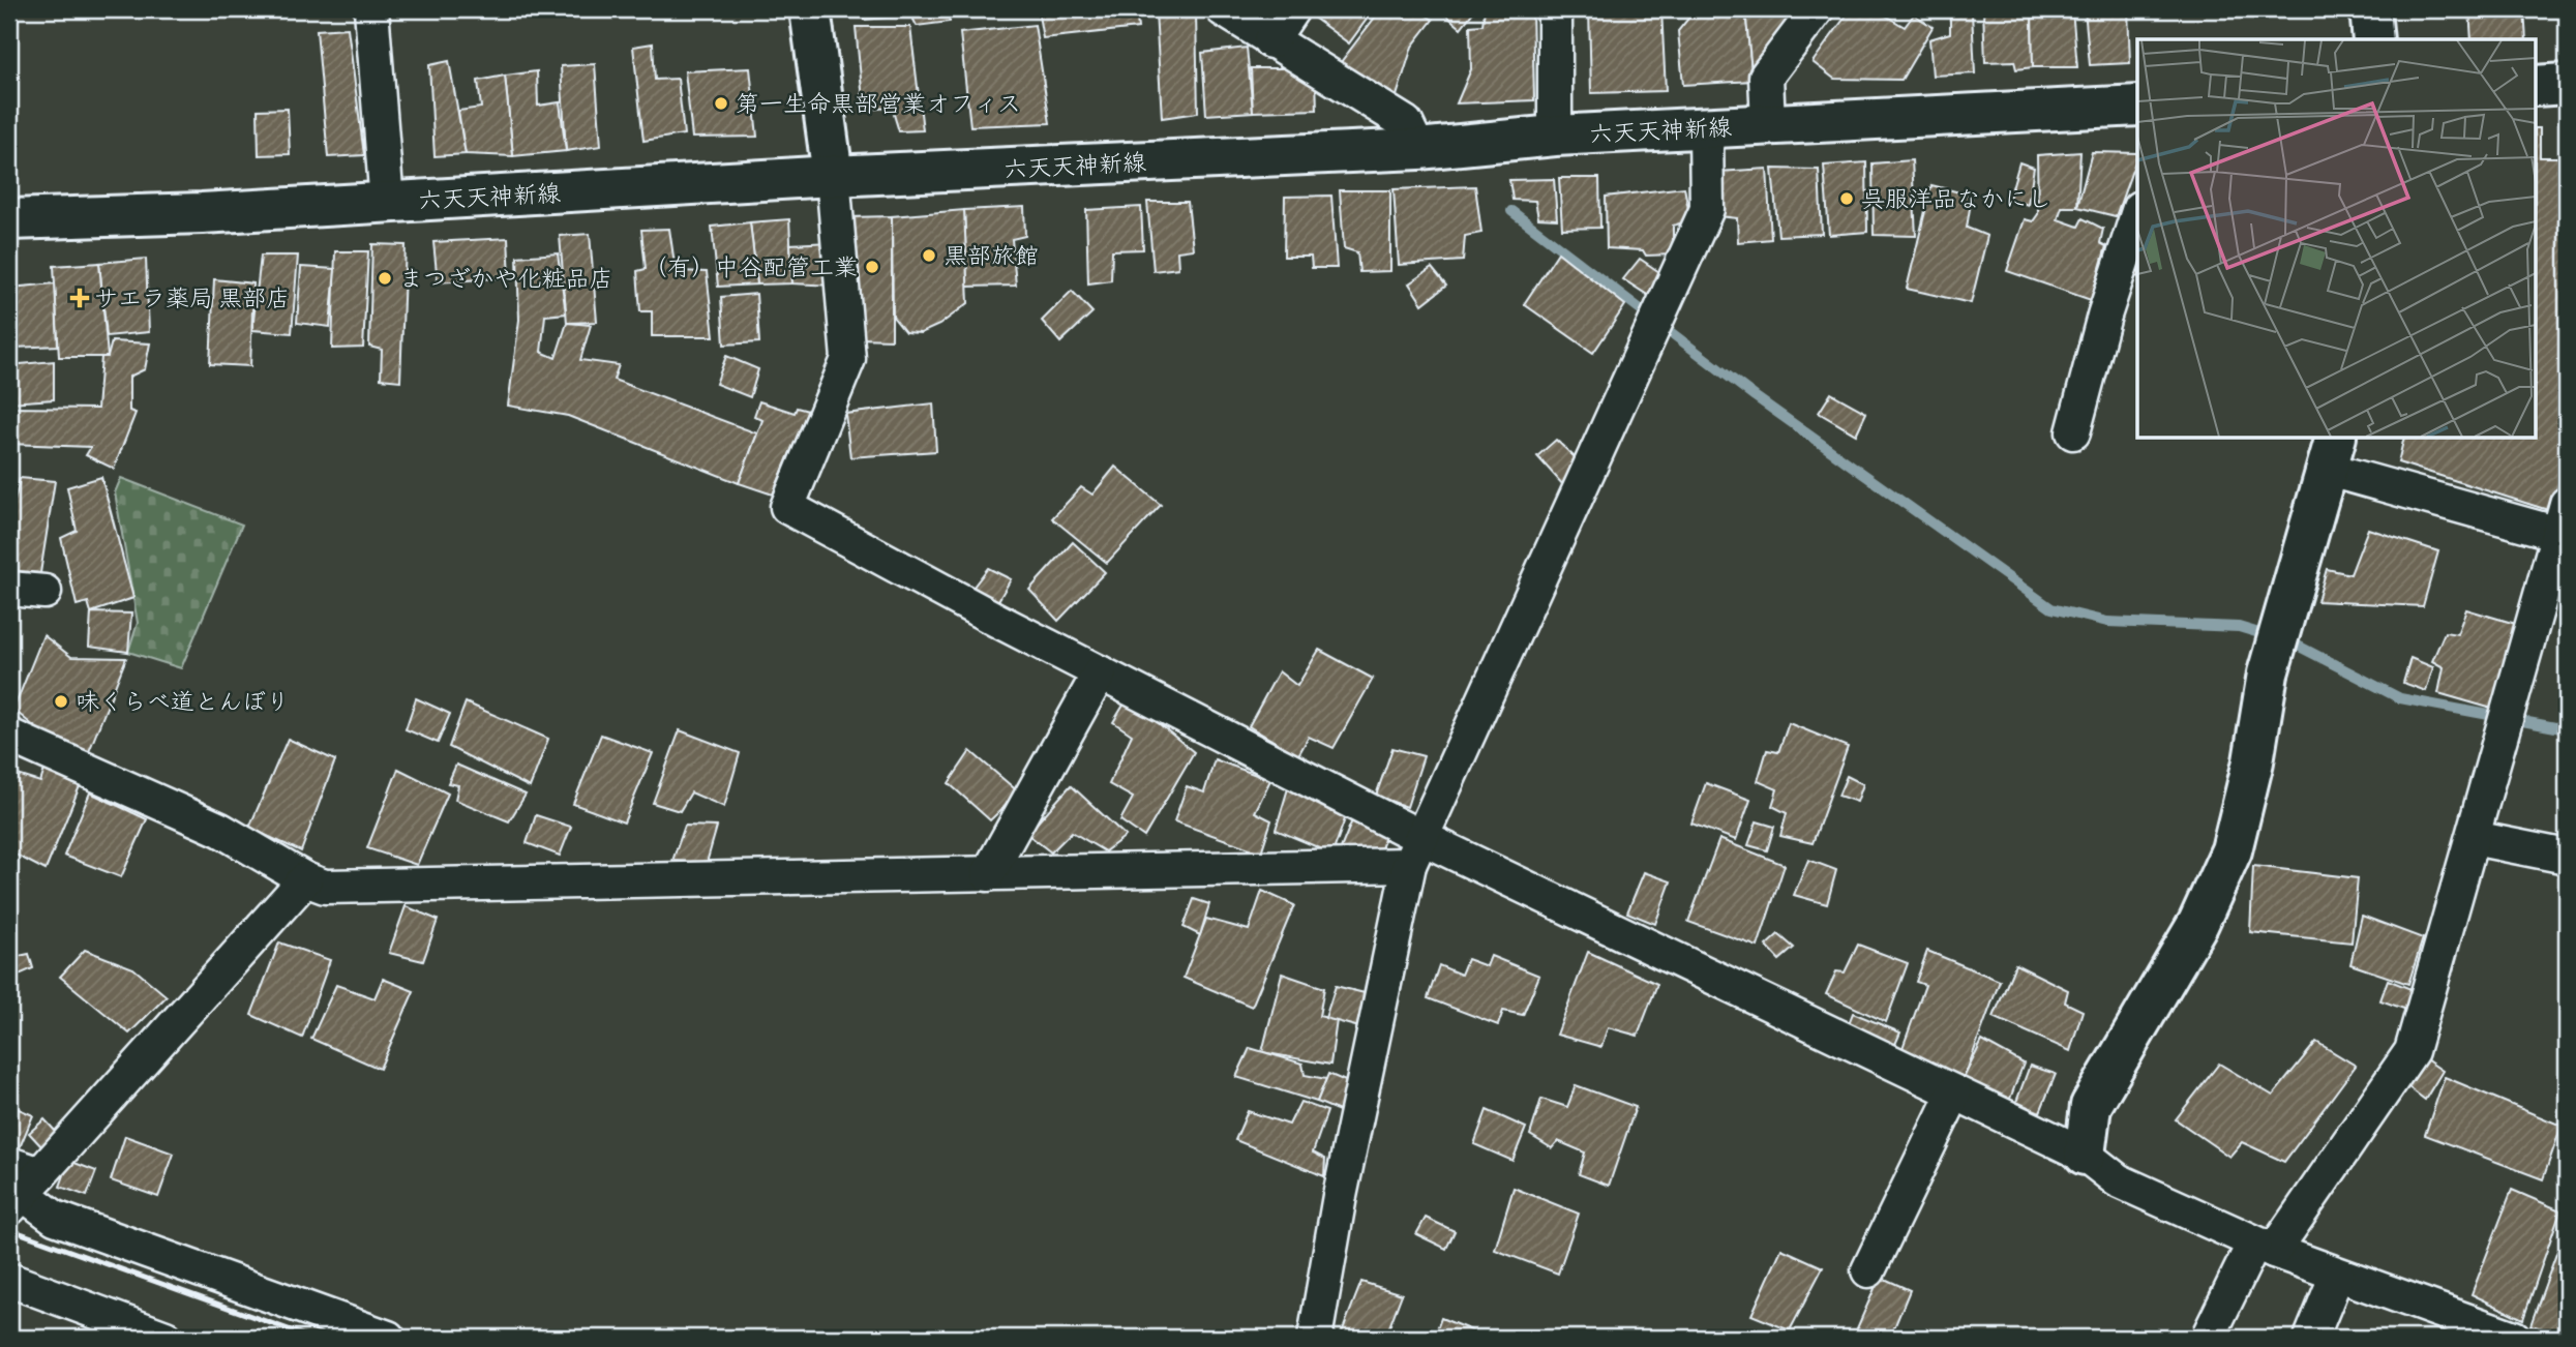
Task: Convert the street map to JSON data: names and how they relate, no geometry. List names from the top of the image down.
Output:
{
  "streets": {
    "main road": ["六天天神新線"]
  },
  "places": {
    "other": [
      "第一生命黒部営業オフィス",
      "呉服洋品なかにし",
      "黒部旅館",
      "（有）中谷配管工業",
      "まつざかや化粧品店",
      "味くらべ道とんぼり"
    ],
    "health": ["サエラ薬局 黒部店"]
  }
}
